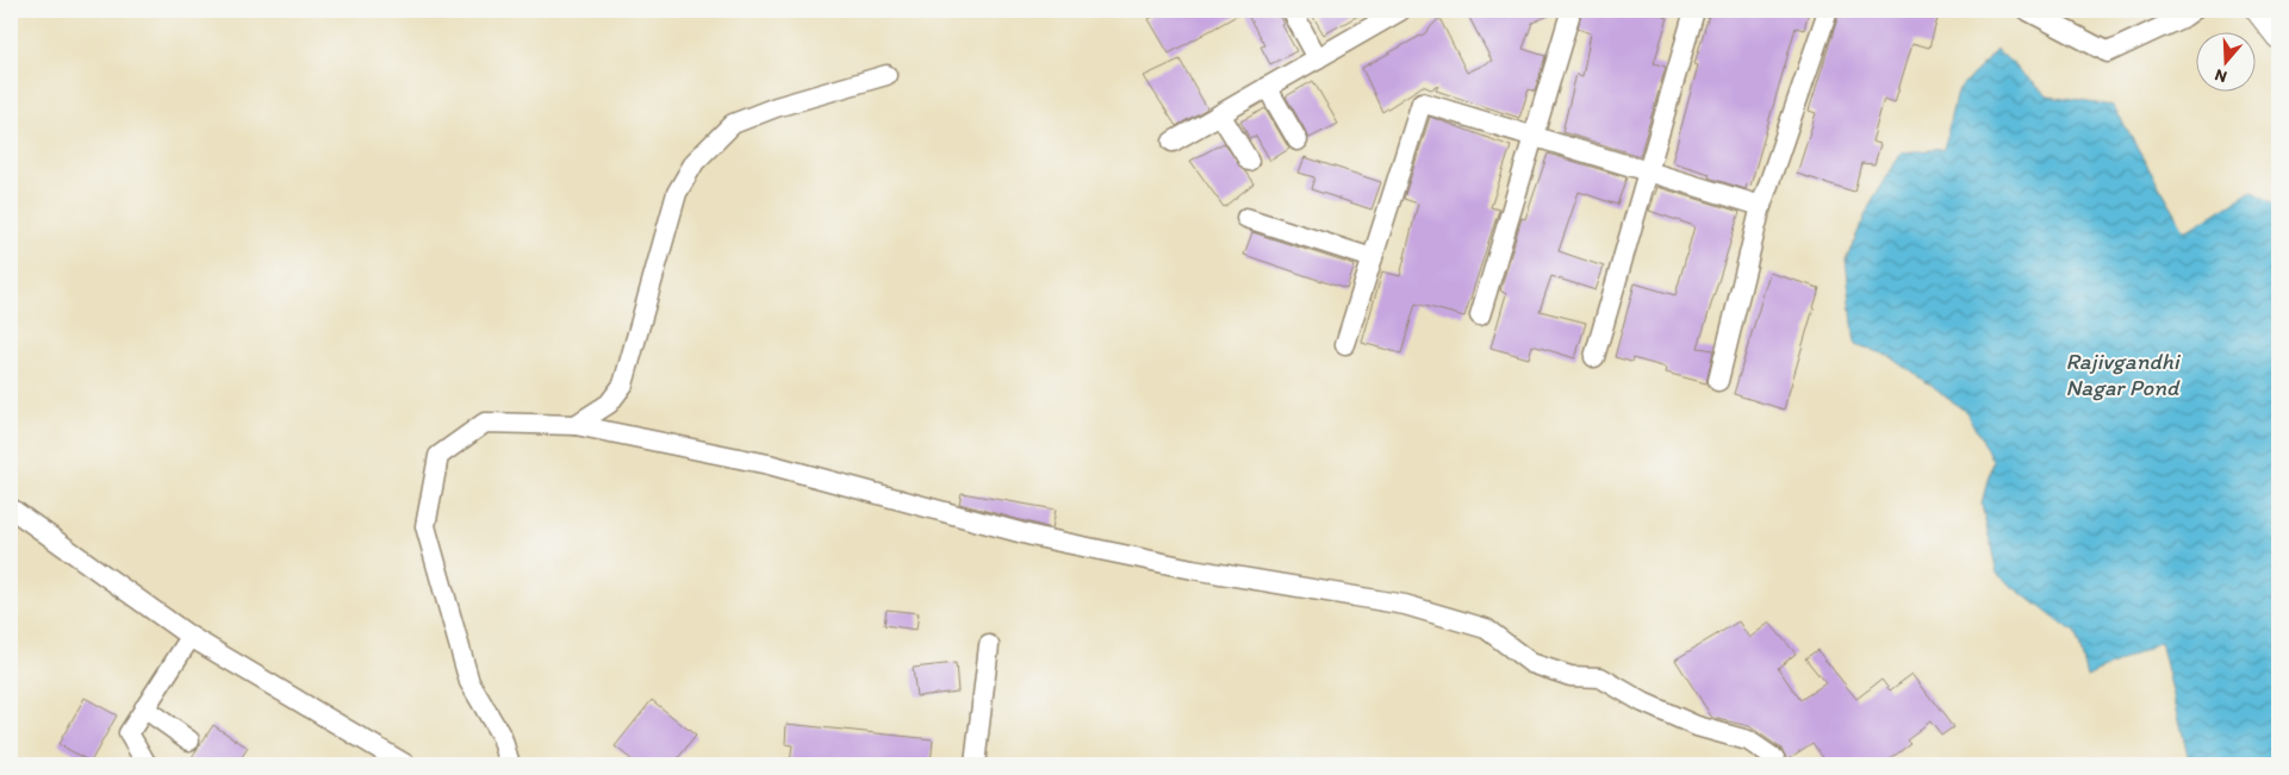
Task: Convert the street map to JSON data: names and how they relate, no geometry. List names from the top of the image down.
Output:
{
  "water": ["Rajivgandhi Nagar Pond"],
  "north": "bottom"
}
